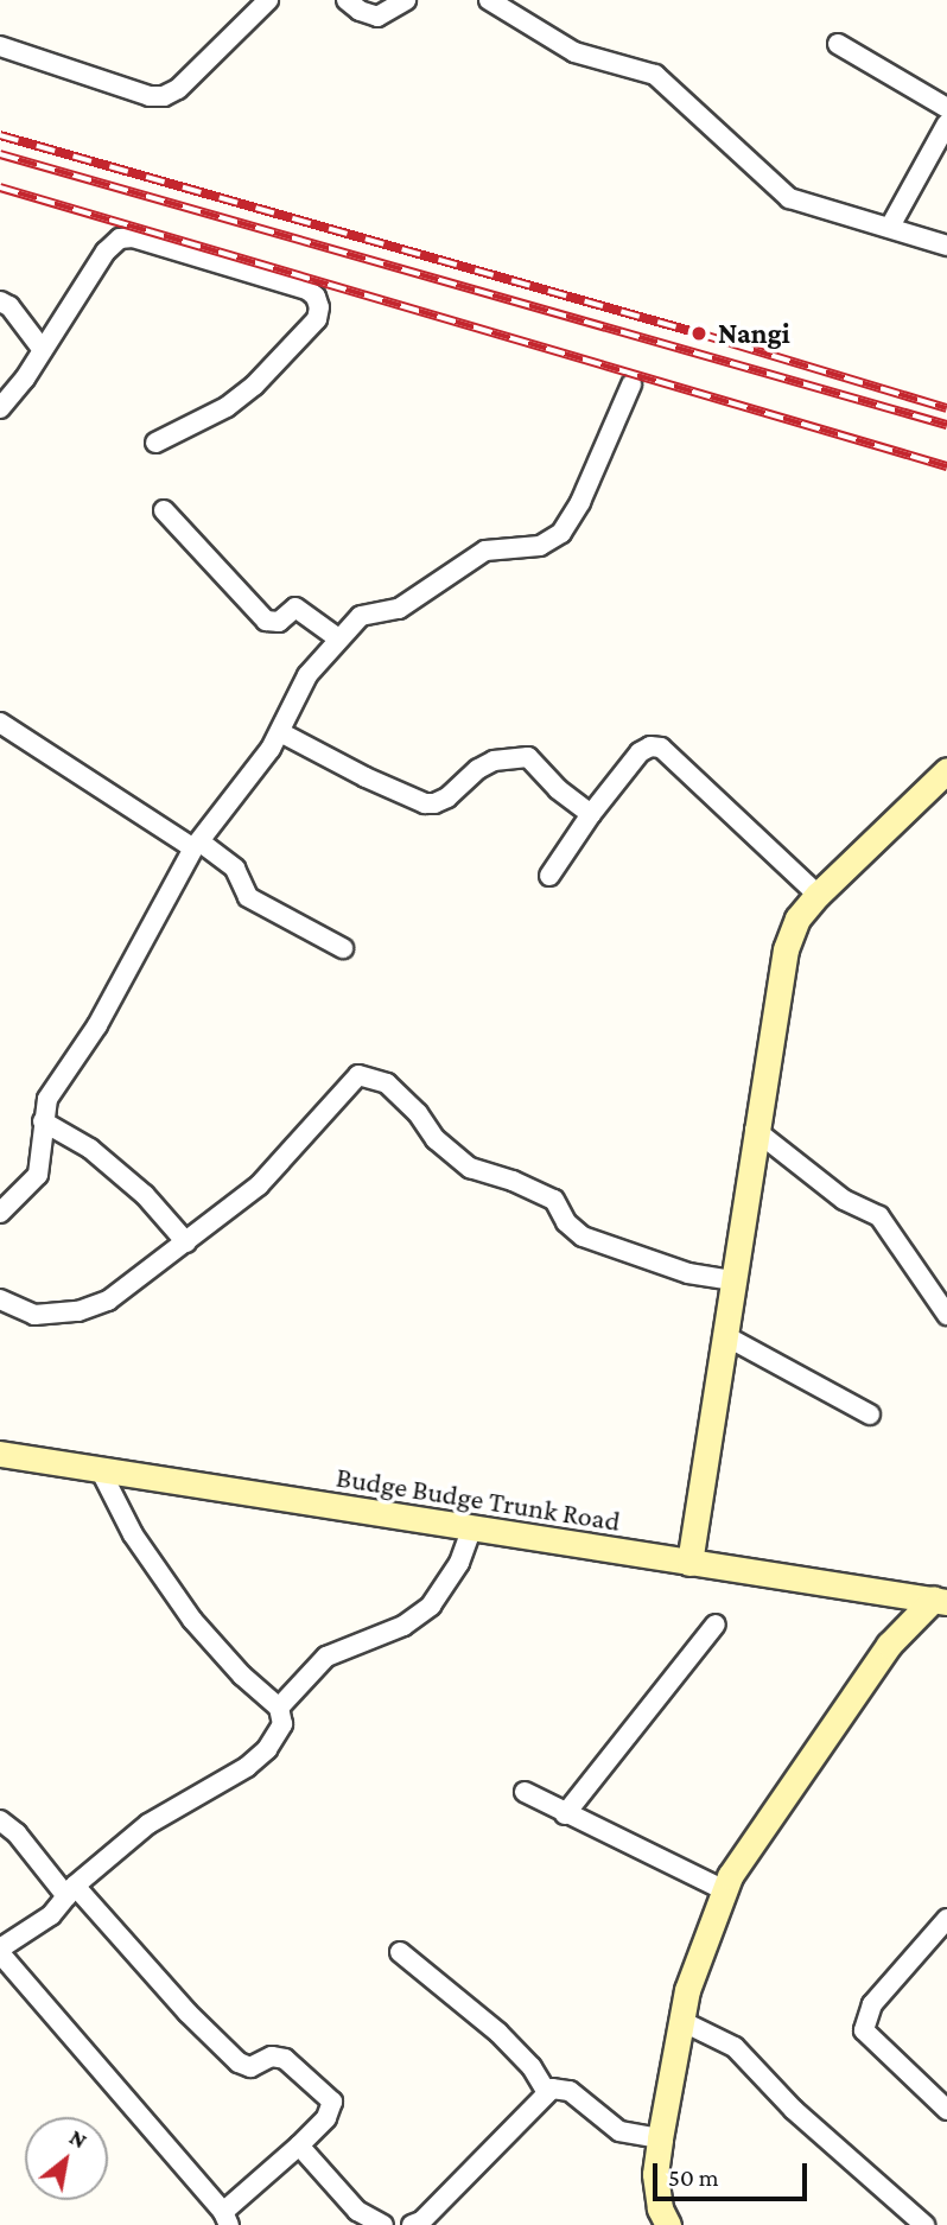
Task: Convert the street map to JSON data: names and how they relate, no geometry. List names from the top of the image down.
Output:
{
  "streets": {
    "street": ["Budge Budge Trunk Road"]
  },
  "places": ["Nangi"],
  "scale_bar": "50 m",
  "north": "top right"
}
